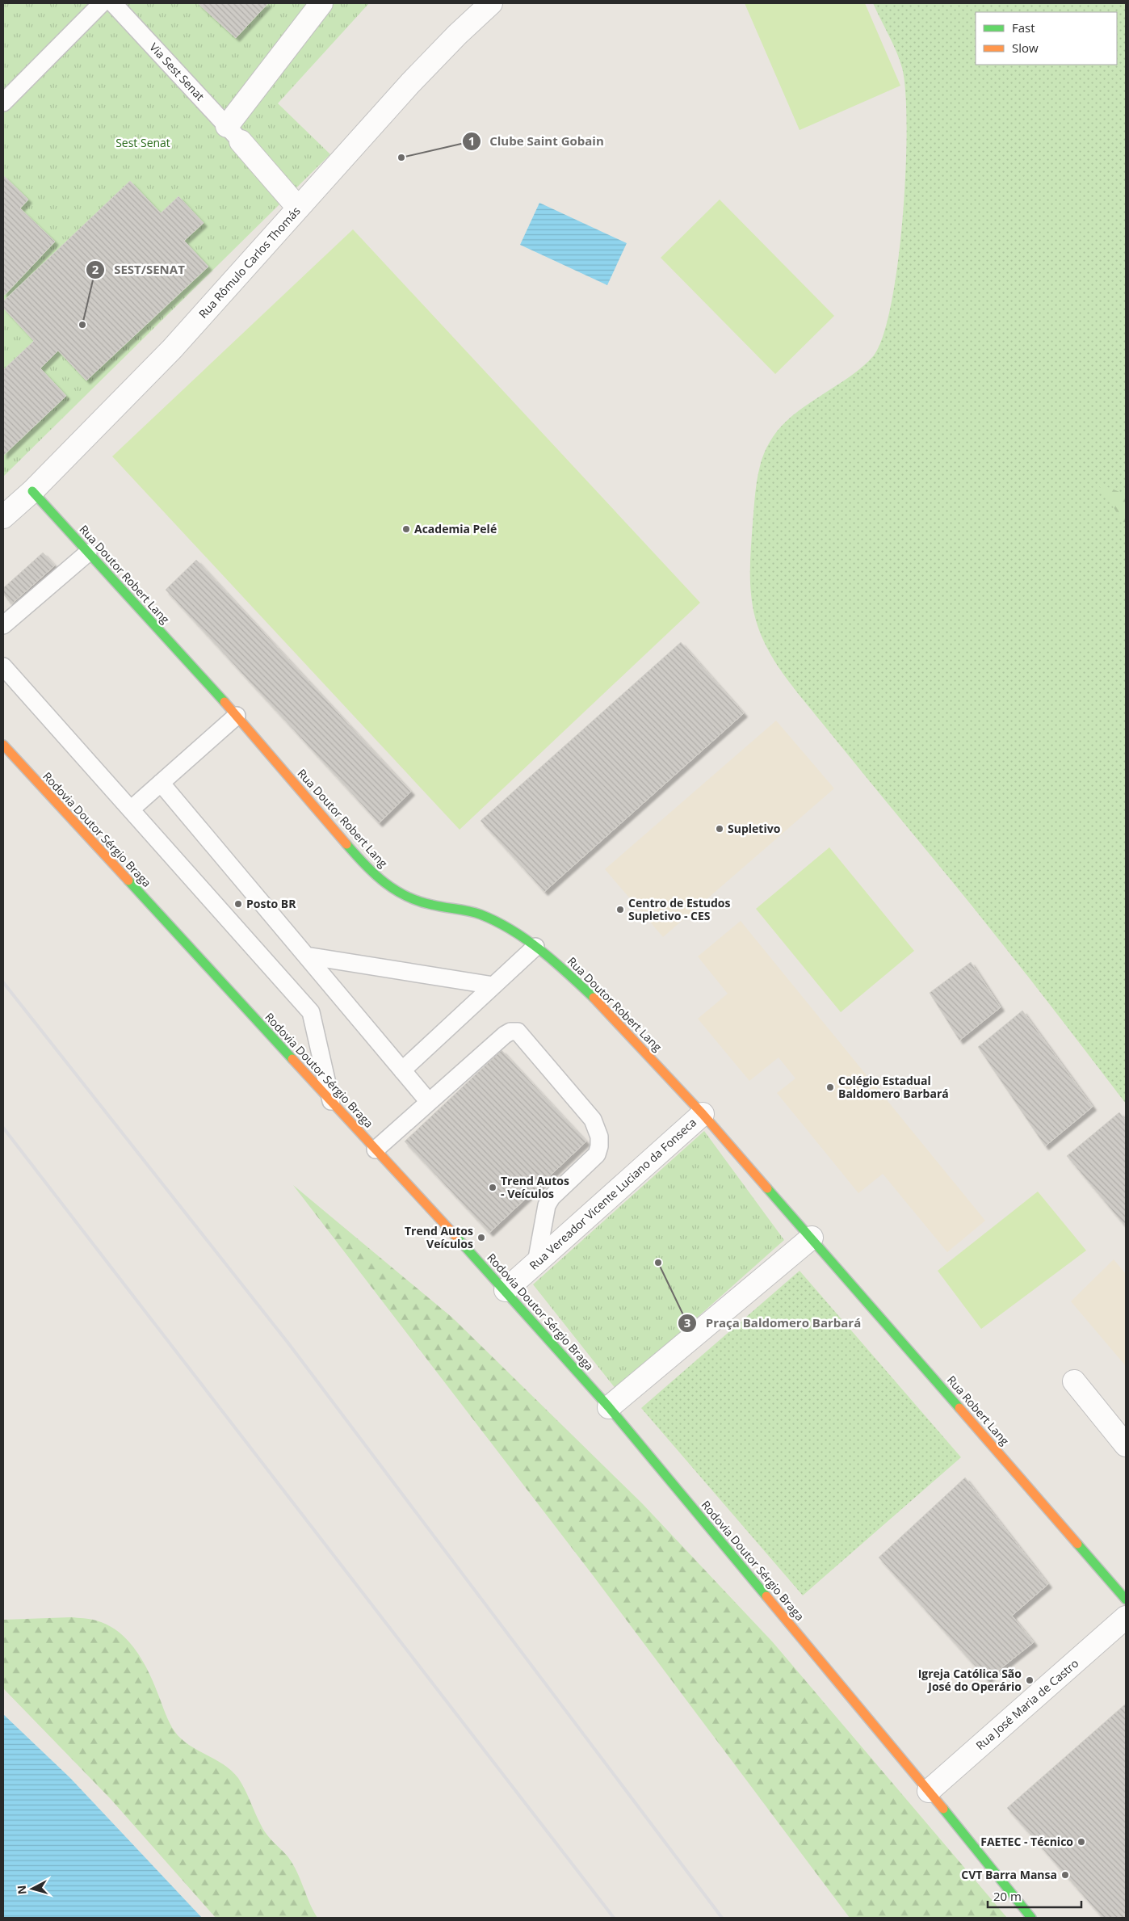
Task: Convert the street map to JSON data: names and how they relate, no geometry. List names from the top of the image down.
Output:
{
  "streets": {
    "street": [
      "Rua Rômulo Carlos Thomás",
      "Rua Doutor Robert Lang",
      "Rodovia Doutor Sérgio Braga",
      "Rua Vereador Vicente Luciano da Fonseca",
      "Rua Robert Lang",
      "Rua José Maria de Castro"
    ],
    "lane": ["Via Sest Senat"]
  },
  "crossings": [
    ["Rua Rômulo Carlos Thomás", "Rua Doutor Robert Lang"],
    ["Rua Doutor Robert Lang", "Rua Vereador Vicente Luciano da Fonseca"],
    ["Rua Doutor Robert Lang", "Rua Robert Lang"],
    ["Rodovia Doutor Sérgio Braga", "Rua Vereador Vicente Luciano da Fonseca"],
    ["Rodovia Doutor Sérgio Braga", "Rua José Maria de Castro"]
  ],
  "parks": ["Sest Senat"],
  "places": [
    "Clube Saint Gobain",
    "SEST/SENAT",
    "Academia Pelé",
    "Supletivo",
    "Posto BR",
    "Centro de Estudos Supletivo - CES",
    "Colégio Estadual Baldomero Barbará",
    "Trend Autos - Veículos",
    "Trend Autos Veículos",
    "Praça Baldomero Barbará",
    "Igreja Católica São José do Operário",
    "FAETEC - Técnico",
    "CVT Barra Mansa"
  ],
  "legend": ["Fast", "Slow"],
  "scale_bar": "20 m",
  "north": "left"
}
